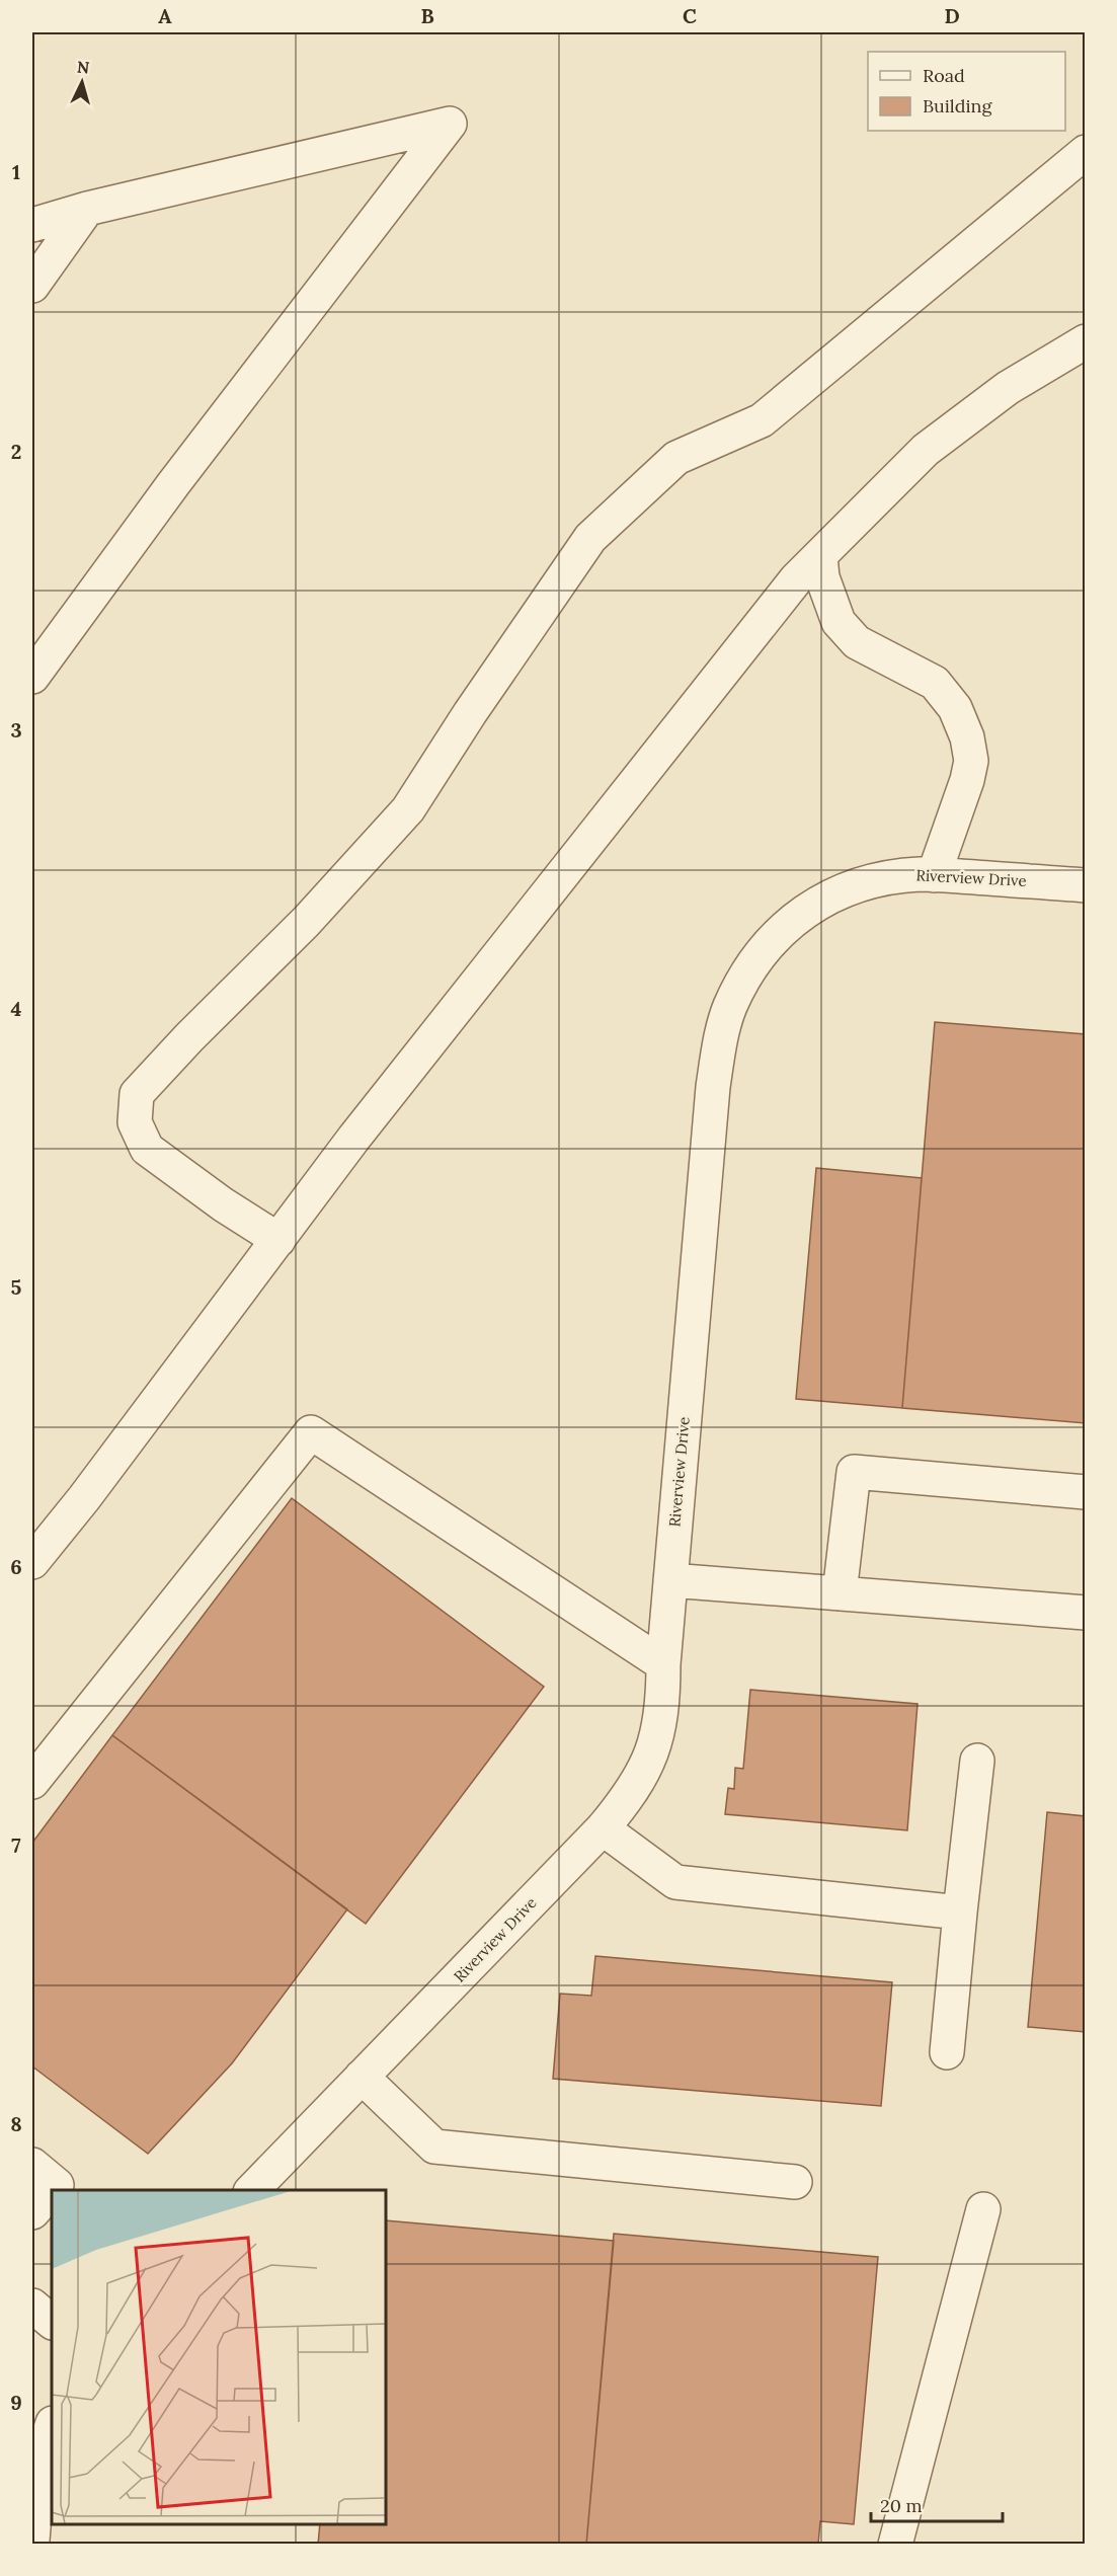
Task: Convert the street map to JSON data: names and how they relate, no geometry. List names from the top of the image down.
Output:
{
  "streets": {
    "street": ["Riverview Drive"]
  },
  "legend": ["Road", "Building"],
  "scale_bar": "20 m",
  "north": "top",
  "grid": {
    "columns": [
      "A",
      "B",
      "C",
      "D"
    ],
    "rows": [
      "1",
      "2",
      "3",
      "4",
      "5",
      "6",
      "7",
      "8",
      "9"
    ]
  }
}
